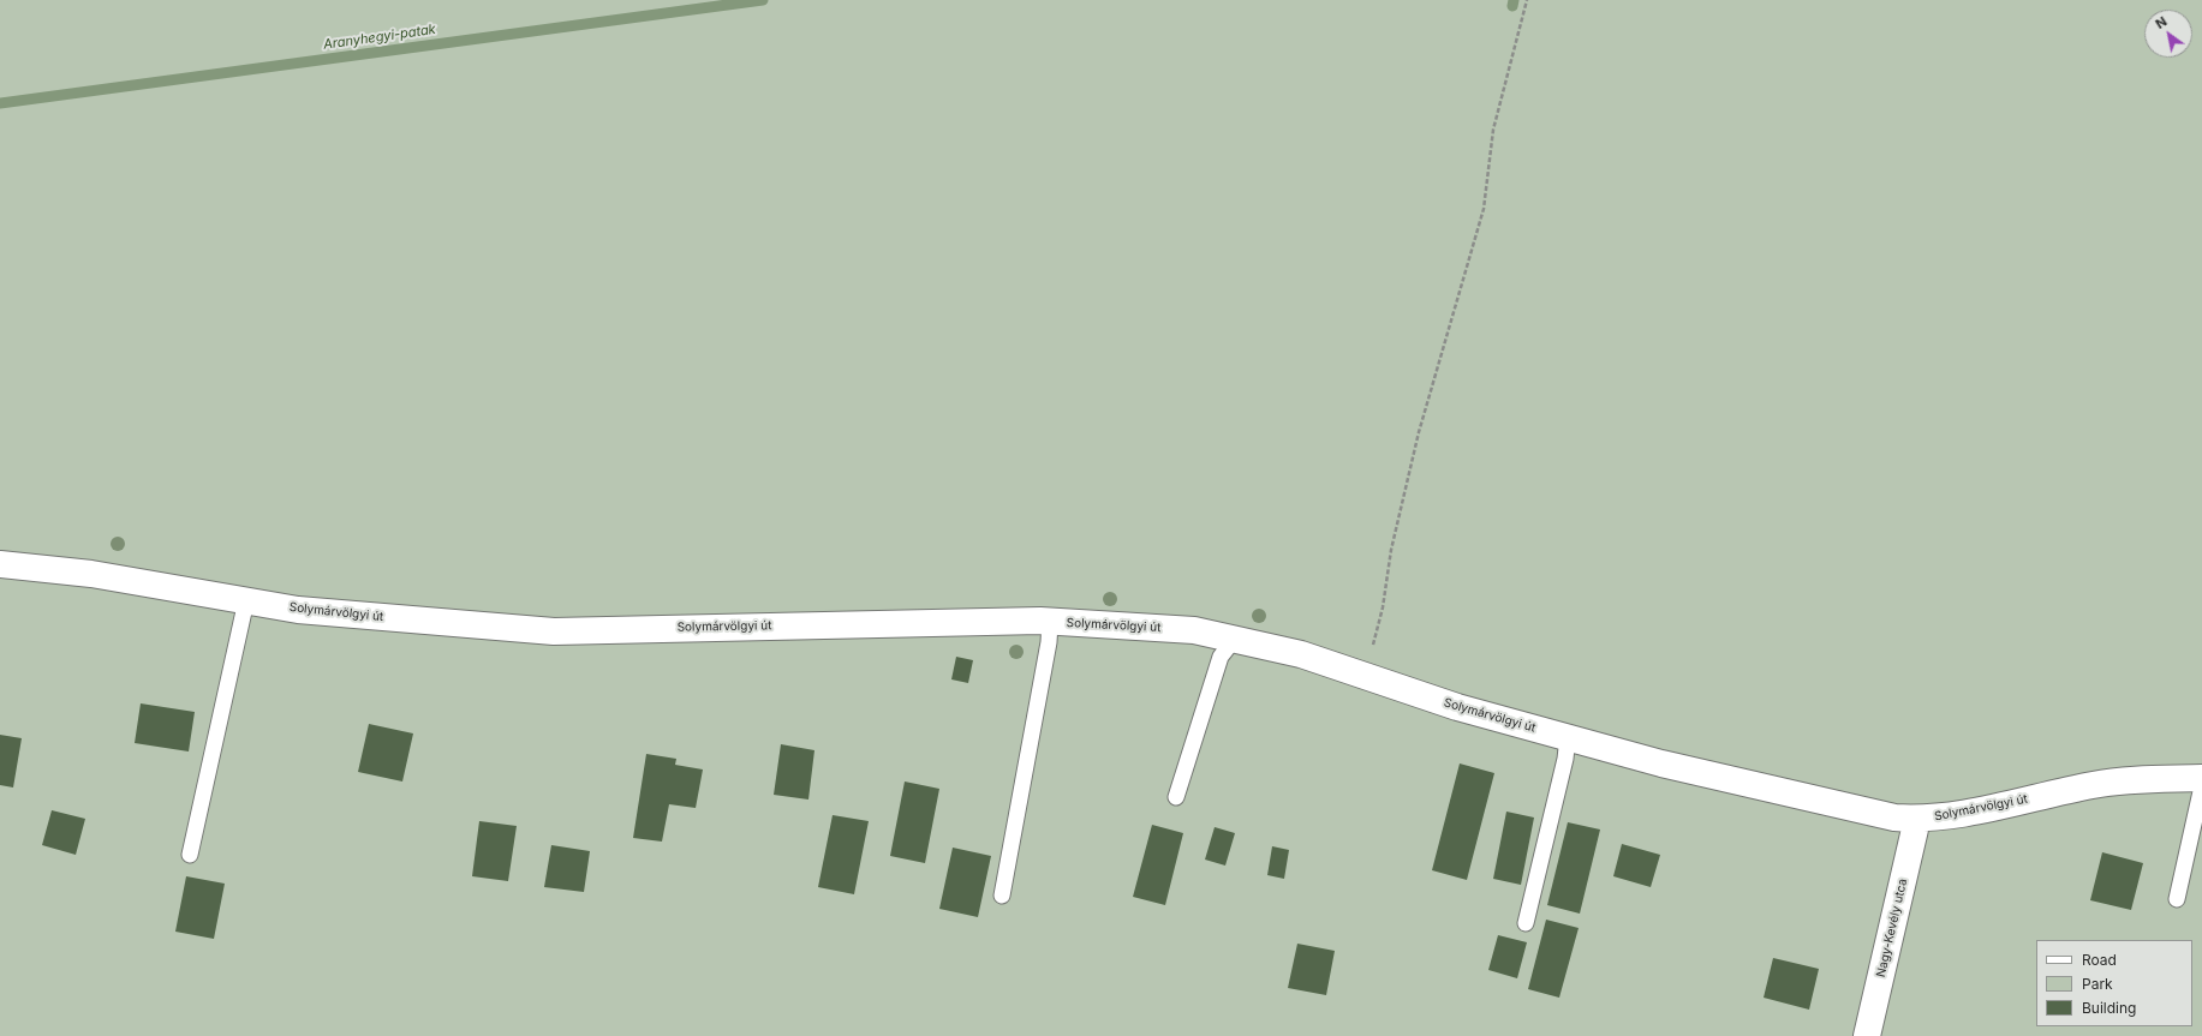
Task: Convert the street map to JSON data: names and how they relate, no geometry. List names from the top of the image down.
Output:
{
  "streets": {
    "street": ["Solymárvölgyi út", "Nagy-Kevély utca"]
  },
  "crossings": [
    ["Solymárvölgyi út", "Nagy-Kevély utca"]
  ],
  "water": ["Aranyhegyi-patak"],
  "legend": ["Road", "Park", "Building"],
  "north": "top left"
}
